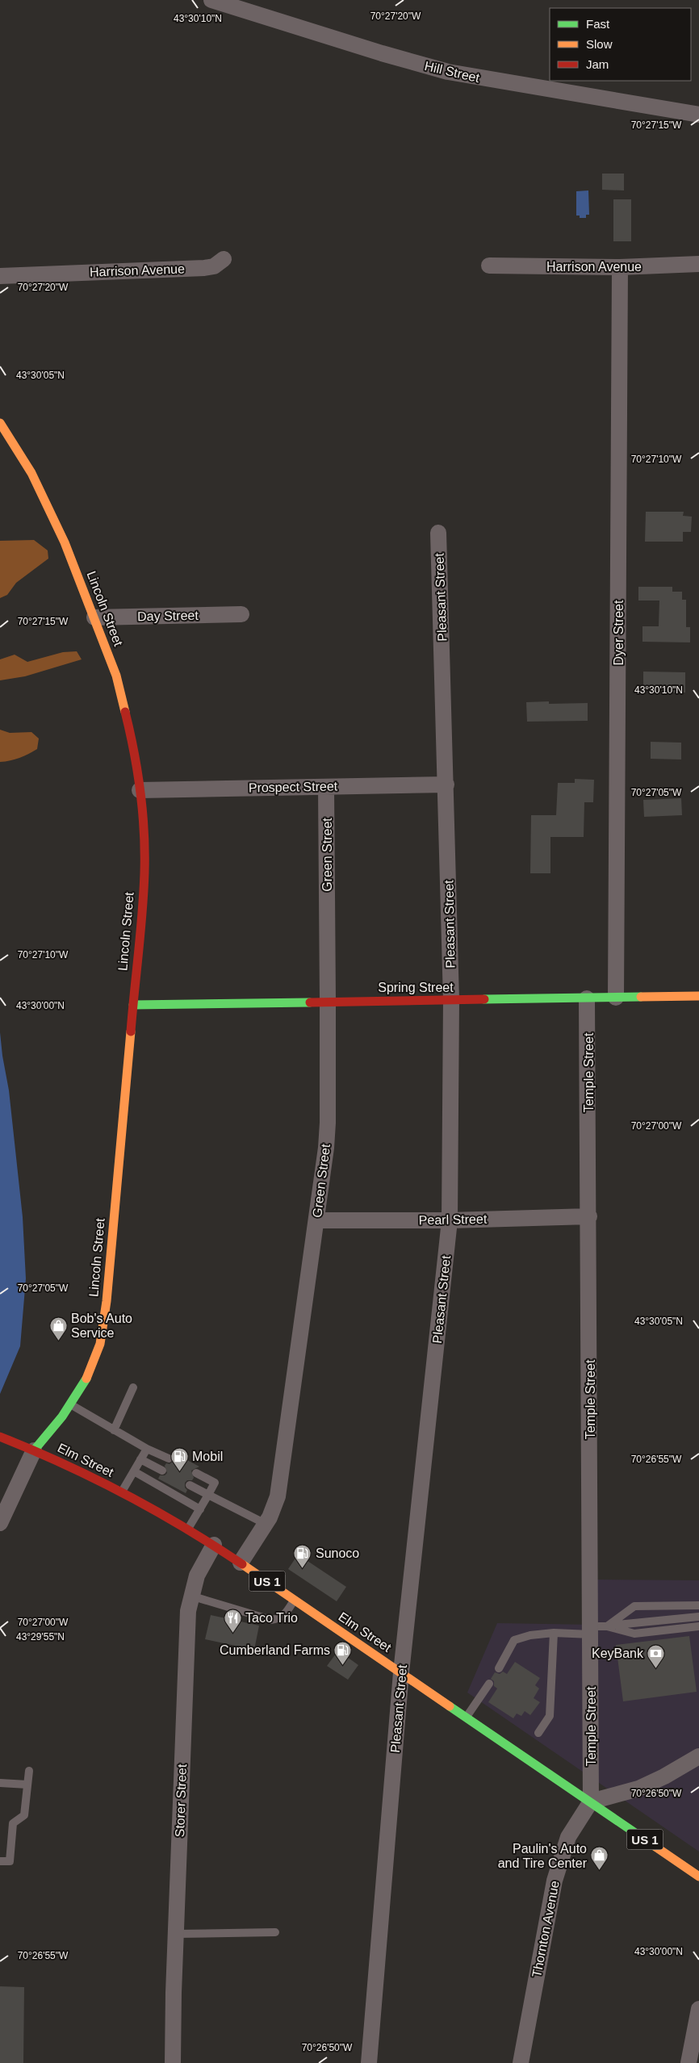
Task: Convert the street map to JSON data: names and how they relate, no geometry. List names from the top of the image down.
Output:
{
  "streets": {
    "street": [
      "Hill Street",
      "Harrison Avenue",
      "Pleasant Street",
      "Lincoln Street",
      "Day Street",
      "Dyer Street",
      "Prospect Street",
      "Green Street",
      "Spring Street",
      "Temple Street",
      "Pearl Street",
      "Elm Street",
      "US 1",
      "Storer Street",
      "Thornton Avenue"
    ]
  },
  "crossings": [
    ["Harrison Avenue", "Dyer Street"],
    ["Pleasant Street", "Prospect Street"],
    ["Pleasant Street", "Spring Street"],
    ["Pleasant Street", "Pearl Street"],
    ["Pleasant Street", "Elm Street"],
    ["Lincoln Street", "Day Street"],
    ["Lincoln Street", "Prospect Street"],
    ["Lincoln Street", "Spring Street"],
    ["Lincoln Street", "Elm Street"],
    ["Dyer Street", "Spring Street"],
    ["Prospect Street", "Green Street"],
    ["Green Street", "Spring Street"],
    ["Green Street", "Pearl Street"],
    ["Green Street", "Elm Street"],
    ["Spring Street", "Temple Street"],
    ["Temple Street", "Pearl Street"],
    ["Temple Street", "Elm Street"],
    ["Temple Street", "Thornton Avenue"],
    ["Elm Street", "Storer Street"],
    ["Elm Street", "Thornton Avenue"]
  ],
  "places": {
    "shop": ["Bob's Auto Service", "Paulin's Auto and Tire Center"],
    "fuel station": ["Mobil", "Sunoco", "Cumberland Farms"],
    "restaurant": ["Taco Trio"],
    "bank": ["KeyBank"]
  },
  "legend": ["Fast", "Slow", "Jam"],
  "coordinates": [
    "70°27'20\"W",
    "43°30'10\"N",
    "70°27'15\"W",
    "43°30'05\"N",
    "70°27'10\"W",
    "70°27'05\"W",
    "43°30'00\"N",
    "70°27'00\"W",
    "70°26'55\"W",
    "43°29'55\"N",
    "70°26'50\"W"
  ]
}
